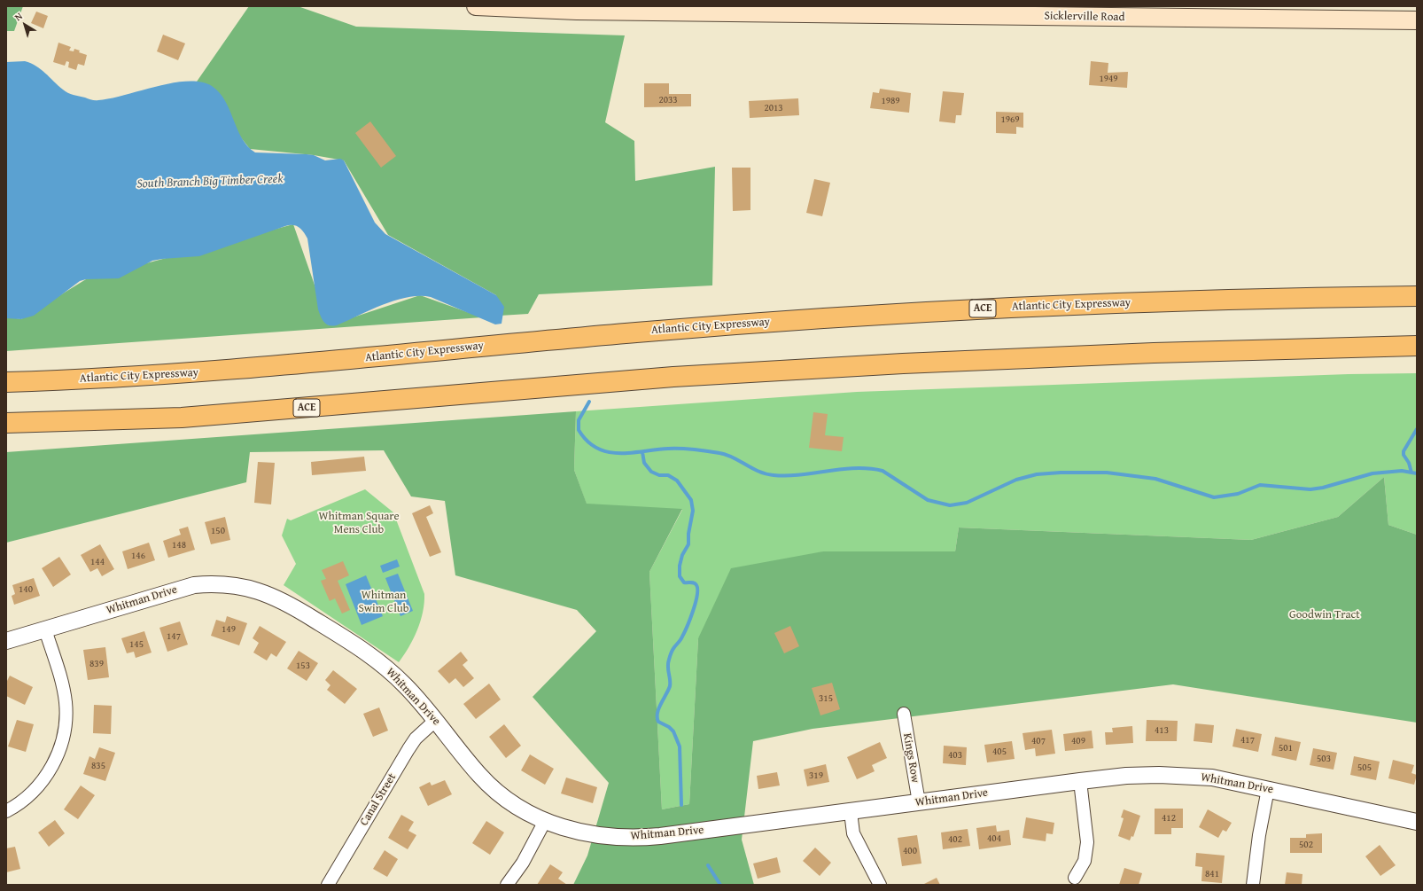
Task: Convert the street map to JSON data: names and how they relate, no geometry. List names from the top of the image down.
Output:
{
  "streets": {
    "highway": ["Atlantic City Expressway", "ACE"],
    "main road": ["Sicklerville Road"],
    "street": ["Whitman Drive", "Kings Row", "Canal Street"]
  },
  "crossings": [
    ["Whitman Drive", "Kings Row"],
    ["Whitman Drive", "Canal Street"]
  ],
  "water": ["South Branch Big Timber Creek"],
  "parks": ["Whitman Square Mens Club", "Whitman Swim Club", "Goodwin Tract"],
  "house_numbers": [
    "1949",
    "2033",
    "1989",
    "2013",
    "1969",
    "150",
    "148",
    "146",
    "144",
    "140",
    "149",
    "147",
    "145",
    "839",
    "153",
    "315",
    "413",
    "417",
    "407",
    "409",
    "501",
    "405",
    "403",
    "503",
    "835",
    "505",
    "319",
    "412",
    "404",
    "402",
    "502",
    "400",
    "841"
  ],
  "north": "top left"
}
